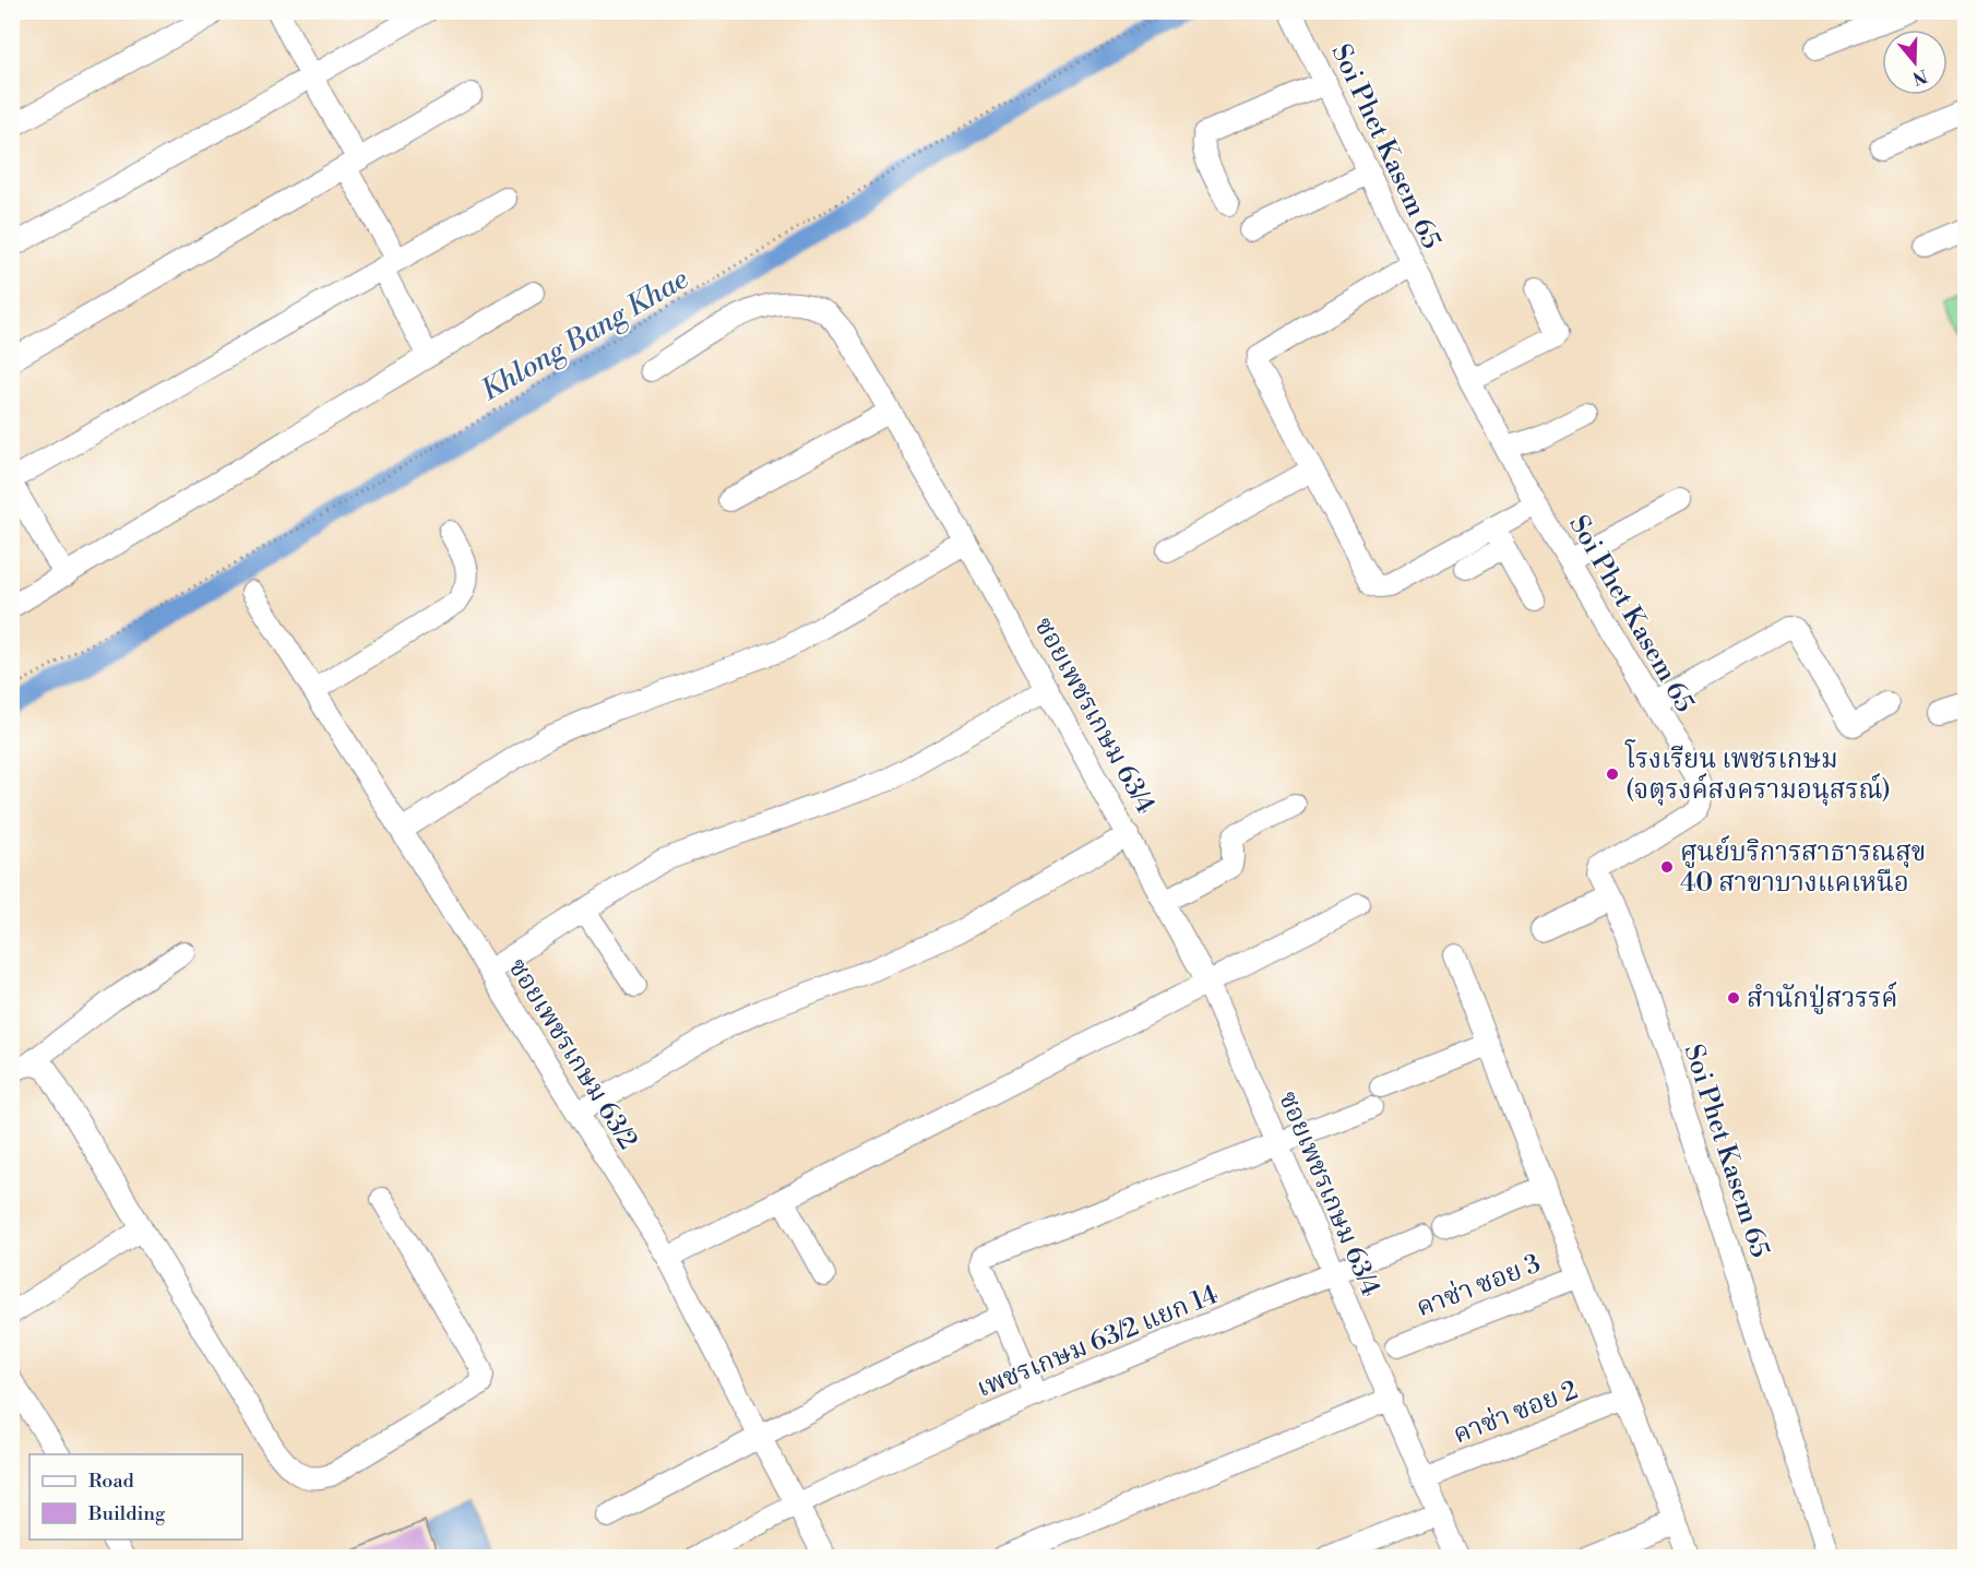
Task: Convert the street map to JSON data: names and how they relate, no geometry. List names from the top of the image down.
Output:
{
  "streets": {
    "street": [
      "Soi Phet Kasem 65",
      "ซอยเพชรเกษม 63/4",
      "ซอยเพชรเกษม 63/2",
      "คาซ่า ซอย 3",
      "เพชรเกษม 63/2 แยก 14",
      "คาซ่า ซอย 2"
    ]
  },
  "crossings": [
    ["ซอยเพชรเกษม 63/4", "เพชรเกษม 63/2 แยก 14"],
    ["ซอยเพชรเกษม 63/4", "คาซ่า ซอย 2"],
    ["ซอยเพชรเกษม 63/2", "เพชรเกษม 63/2 แยก 14"]
  ],
  "water": ["Khlong Bang Khae"],
  "places": ["โรงเรียน เพชรเกษม (จตุรงค์สงครามอนุสรณ์)", "ศูนย์บริการสาธารณสุข 40 สาขาบางแคเหนือ", "สำนักปู่สวรรค์"],
  "legend": ["Road", "Building"],
  "north": "bottom"
}
